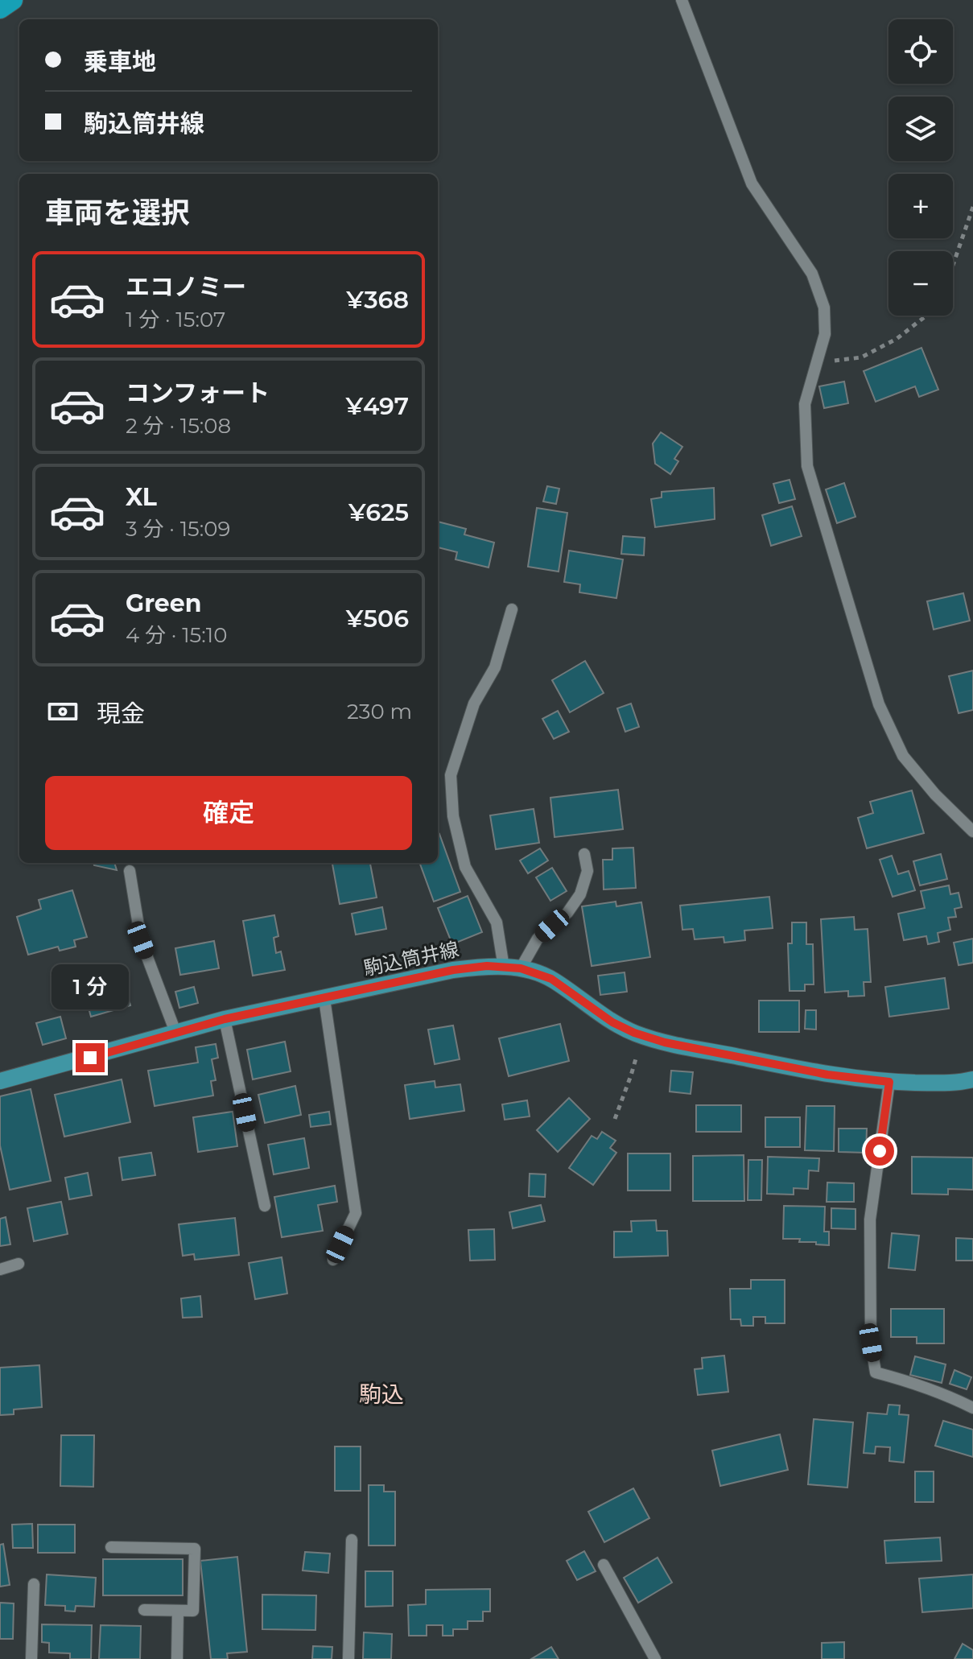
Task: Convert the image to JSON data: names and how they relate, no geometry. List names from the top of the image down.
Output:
{
  "streets": {
    "main road": ["駒込筒井線"]
  },
  "districts": ["駒込"],
  "page": {
    "map_buttons": ["+", "−"],
    "banner": ["乗車地", "駒込筒井線"],
    "heading": "車両を選択",
    "list": [
      {
        "name": "エコノミー",
        "note": "1 分 · 15:07",
        "value": "¥368"
      },
      {
        "name": "コンフォート",
        "note": "2 分 · 15:08",
        "value": "¥497"
      },
      {
        "name": "XL",
        "note": "3 分 · 15:09",
        "value": "¥625"
      },
      {
        "name": "Green",
        "note": "4 分 · 15:10",
        "value": "¥506"
      }
    ],
    "pay": ["現金", "230 m"],
    "buttons": "確定",
    "bubble": "1 分"
  }
}
